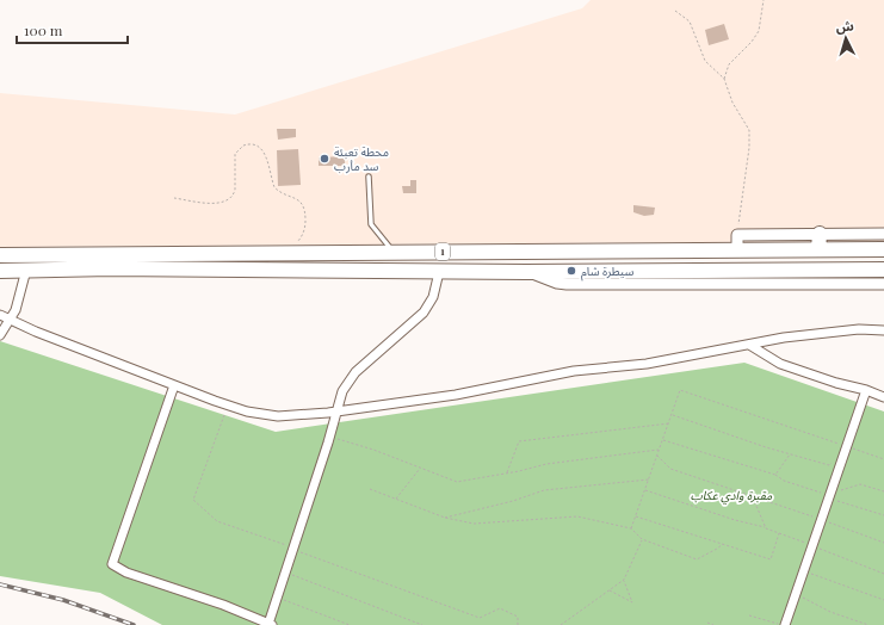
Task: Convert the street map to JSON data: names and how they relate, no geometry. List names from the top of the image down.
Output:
{
  "streets": {
    "highway": ["1"]
  },
  "parks": ["مقبرة وادي عكاب"],
  "places": ["محطة تعبئة سد مأرب", "سيطرة شام"],
  "scale_bar": "100 m",
  "north": "top"
}
